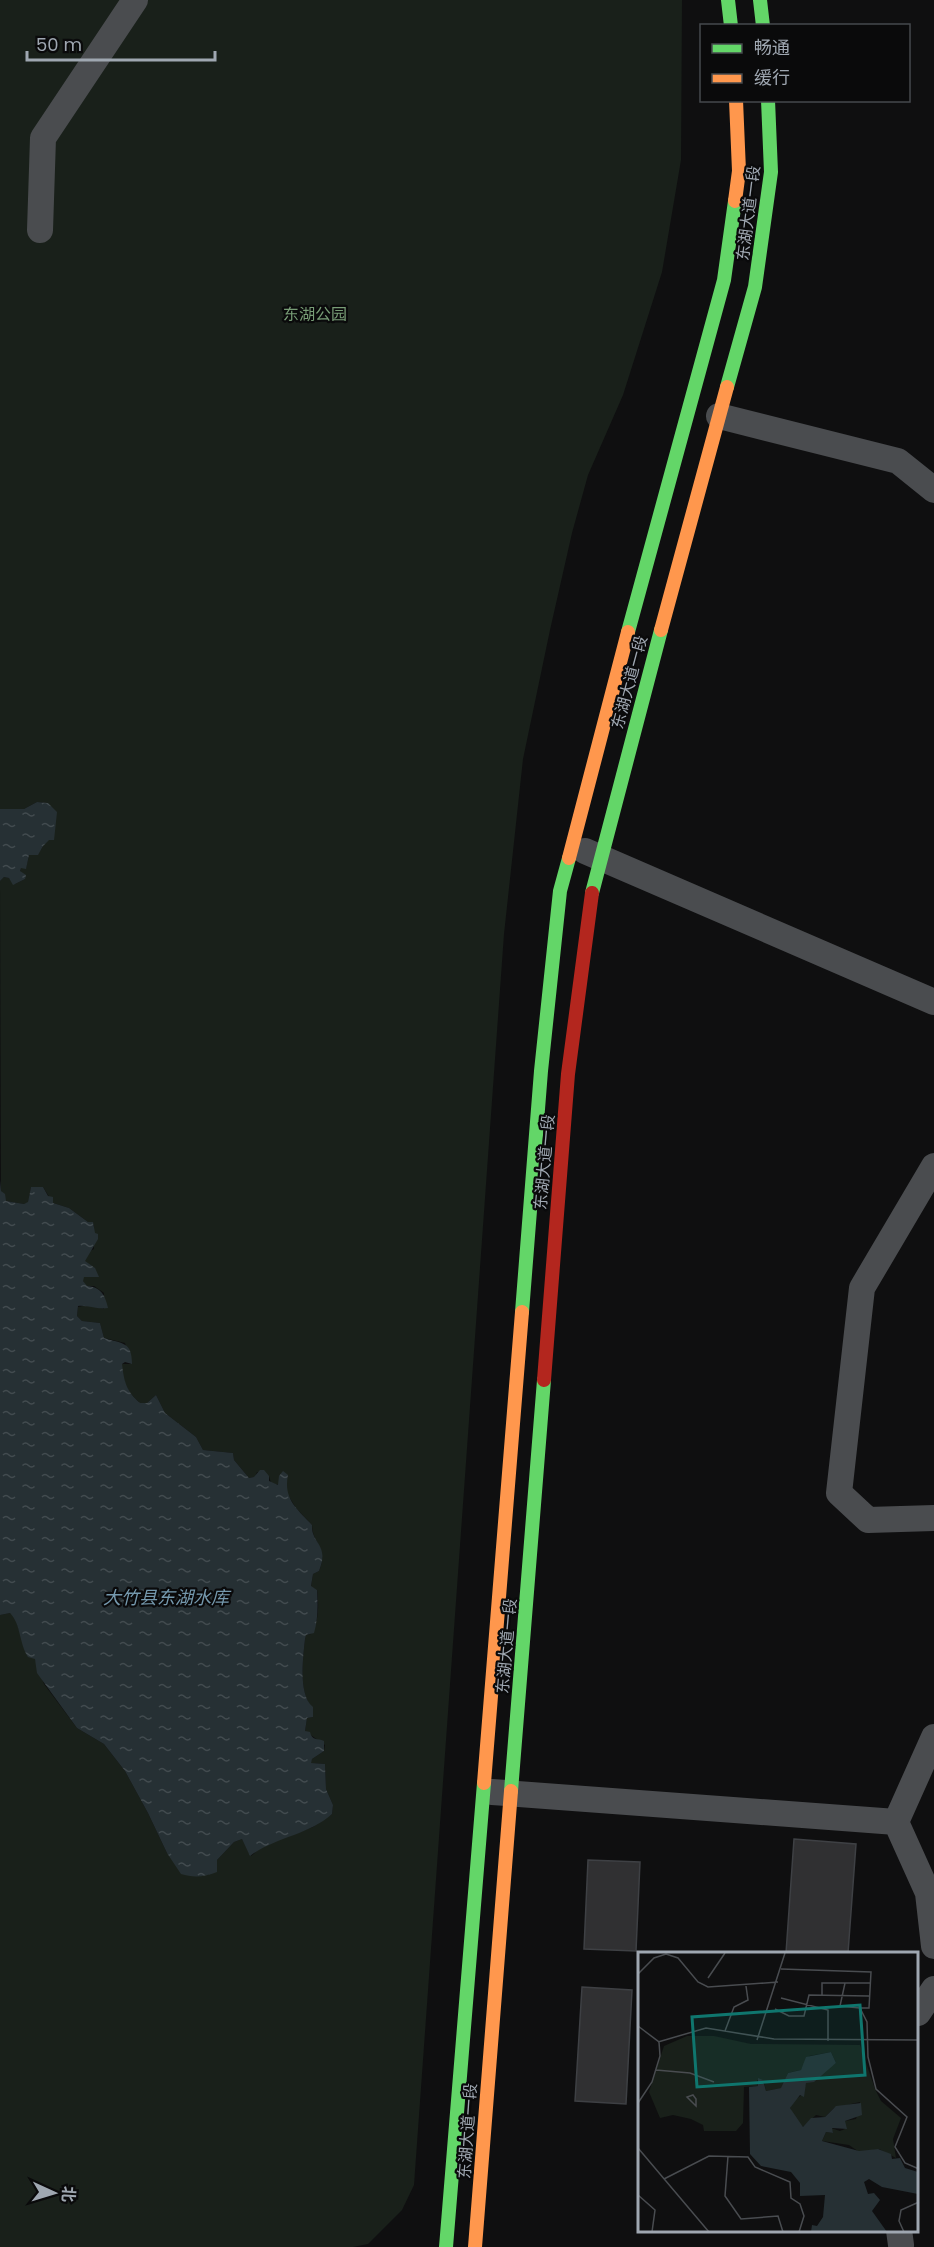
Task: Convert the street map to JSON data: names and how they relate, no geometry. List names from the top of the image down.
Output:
{
  "streets": {
    "main road": ["东湖大道一段"]
  },
  "water": ["大竹县东湖水库"],
  "parks": ["东湖公园"],
  "legend": ["畅通", "缓行"],
  "scale_bar": "50 m",
  "north": "right"
}
